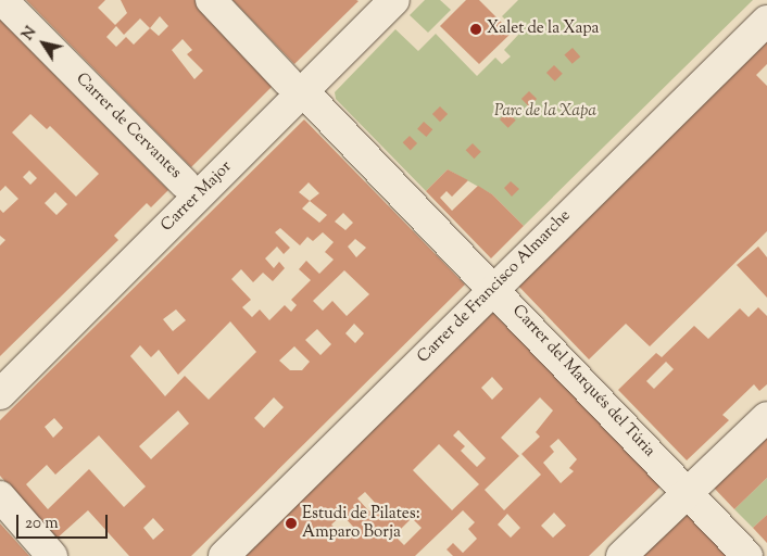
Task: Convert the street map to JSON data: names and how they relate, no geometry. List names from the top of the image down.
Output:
{
  "streets": {
    "street": [
      "Carrer de Cervantes",
      "Carrer Major",
      "Carrer de Francisco Almarche",
      "Carrer del Marqués del Túria"
    ]
  },
  "crossings": [
    ["Carrer Major", "Carrer del Marqués del Túria"],
    ["Carrer de Francisco Almarche", "Carrer del Marqués del Túria"]
  ],
  "parks": ["Parc de la Xapa"],
  "places": ["Xalet de la Xapa", "Estudi de Pilates: Amparo Borja"],
  "scale_bar": "20 m",
  "north": "top left"
}
